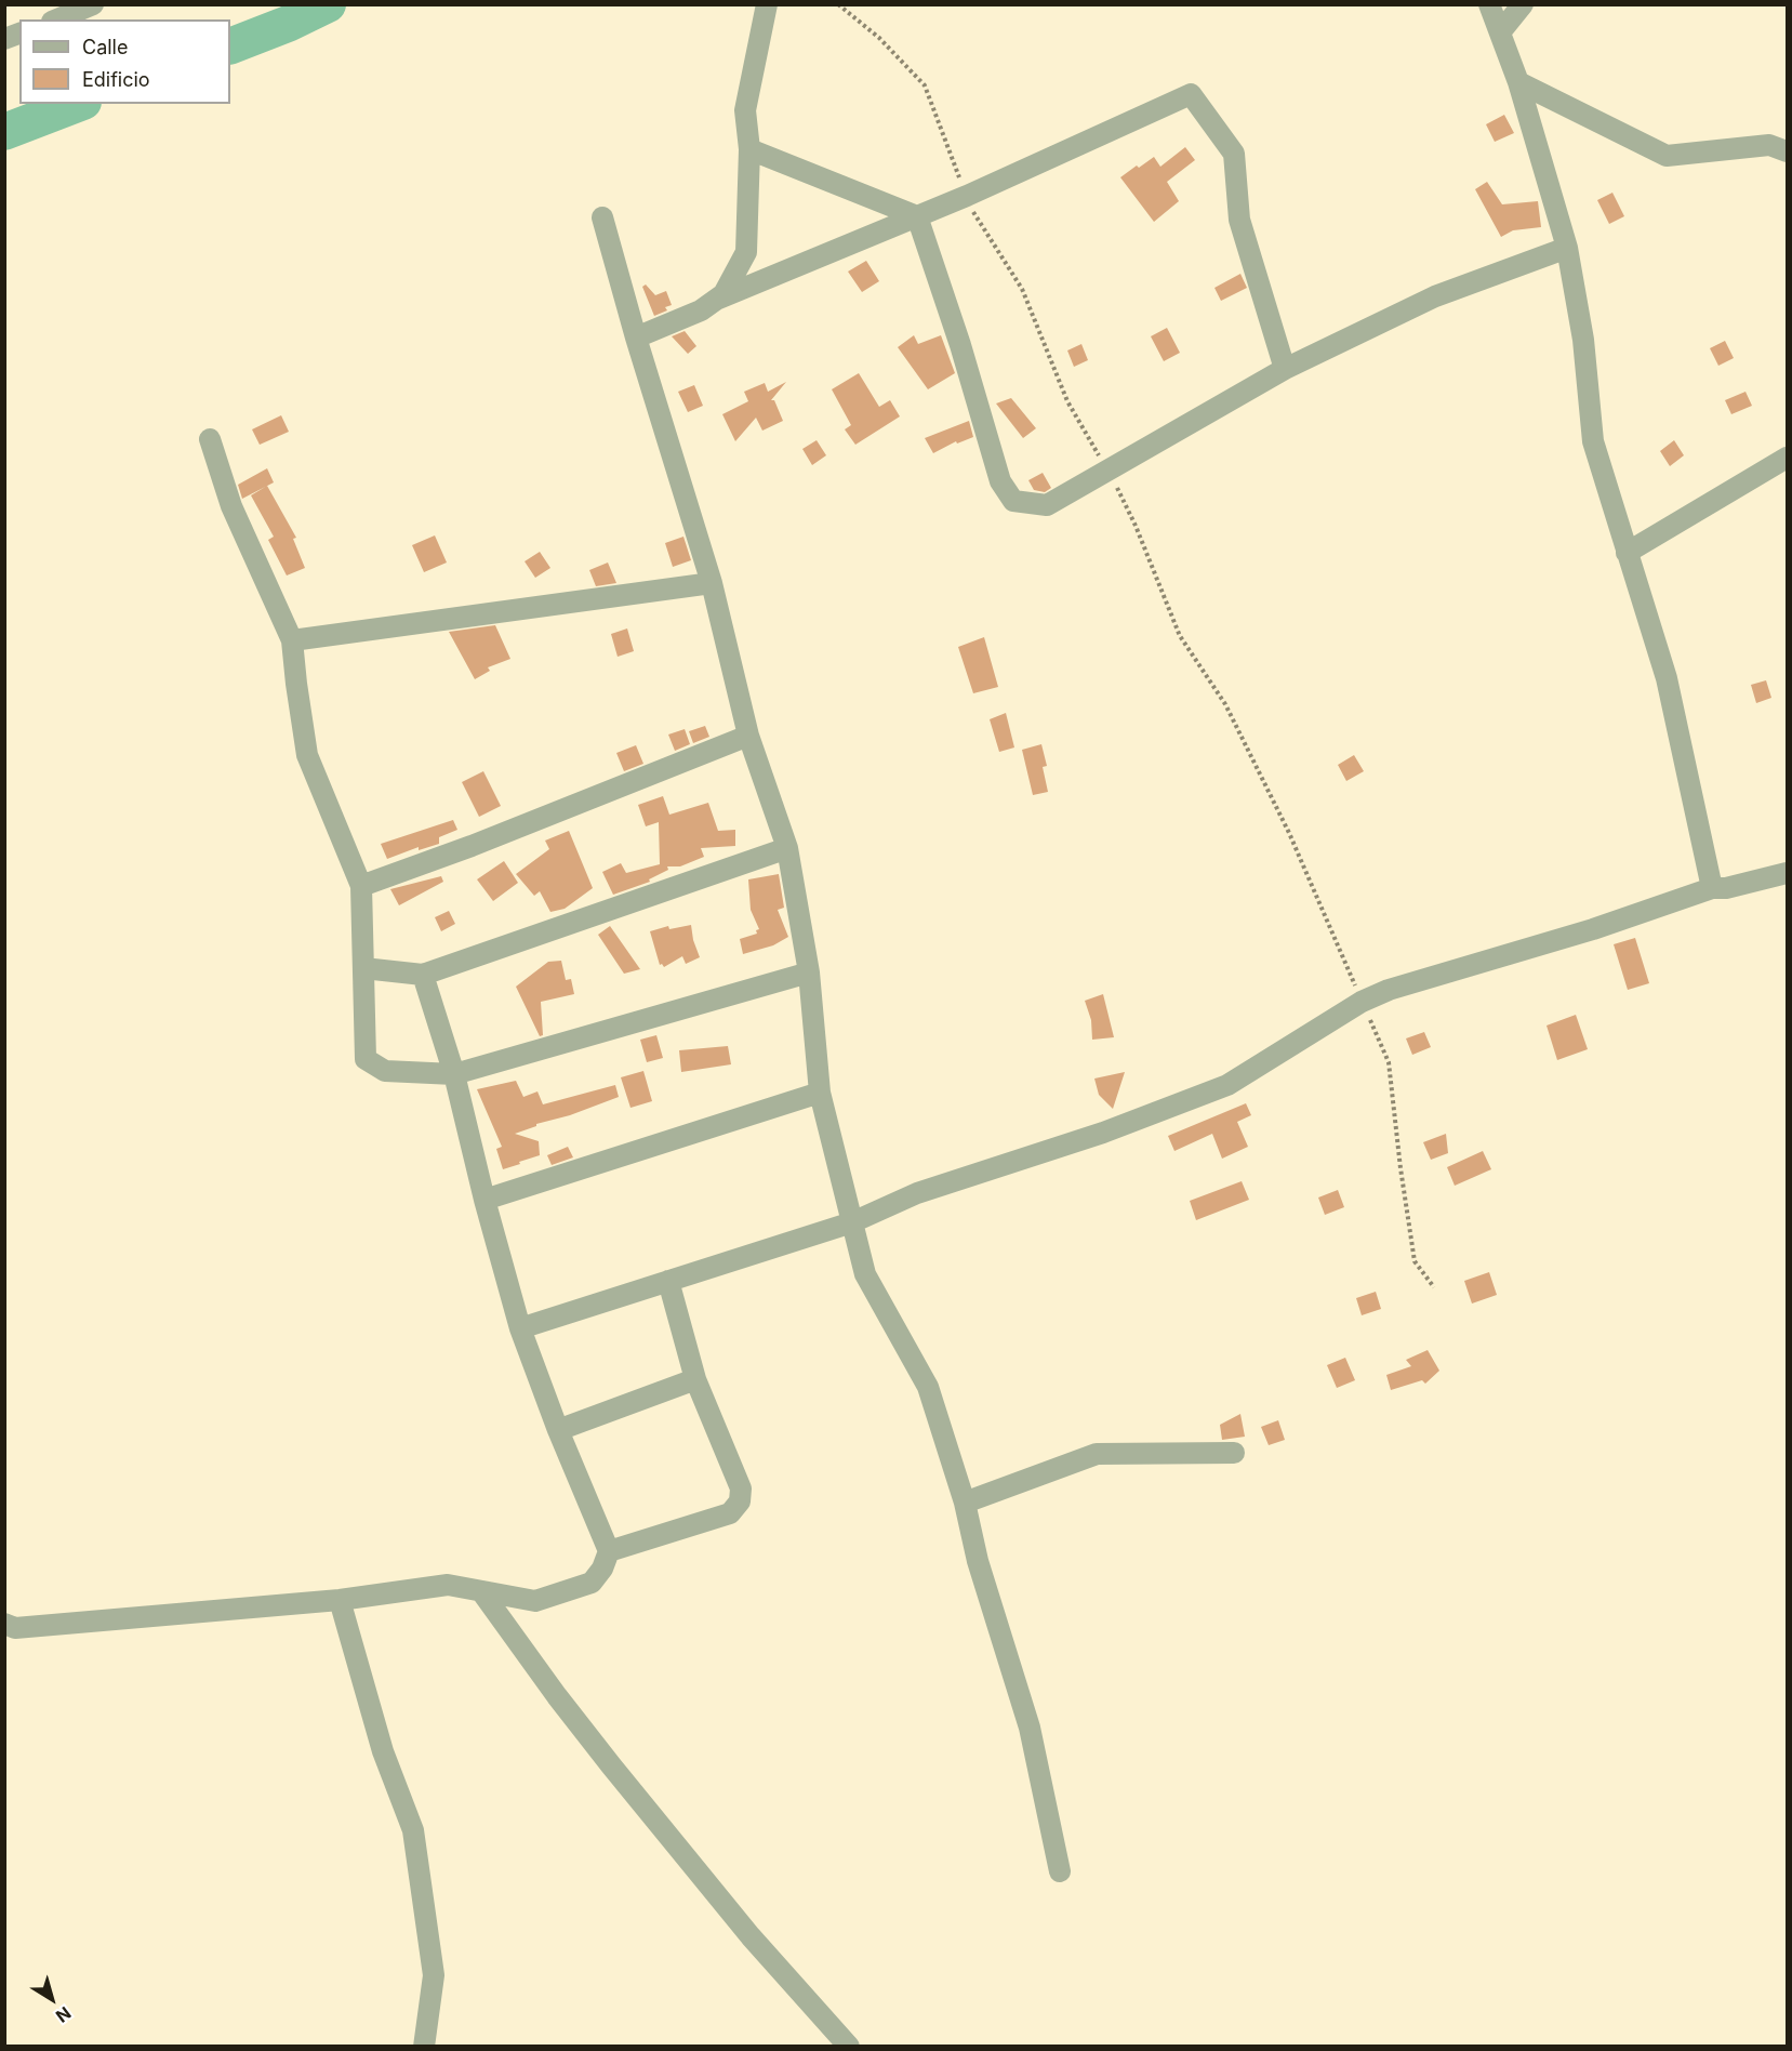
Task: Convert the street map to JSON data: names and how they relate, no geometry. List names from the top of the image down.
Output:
{
  "legend": ["Calle", "Edificio"],
  "north": "bottom right"
}
